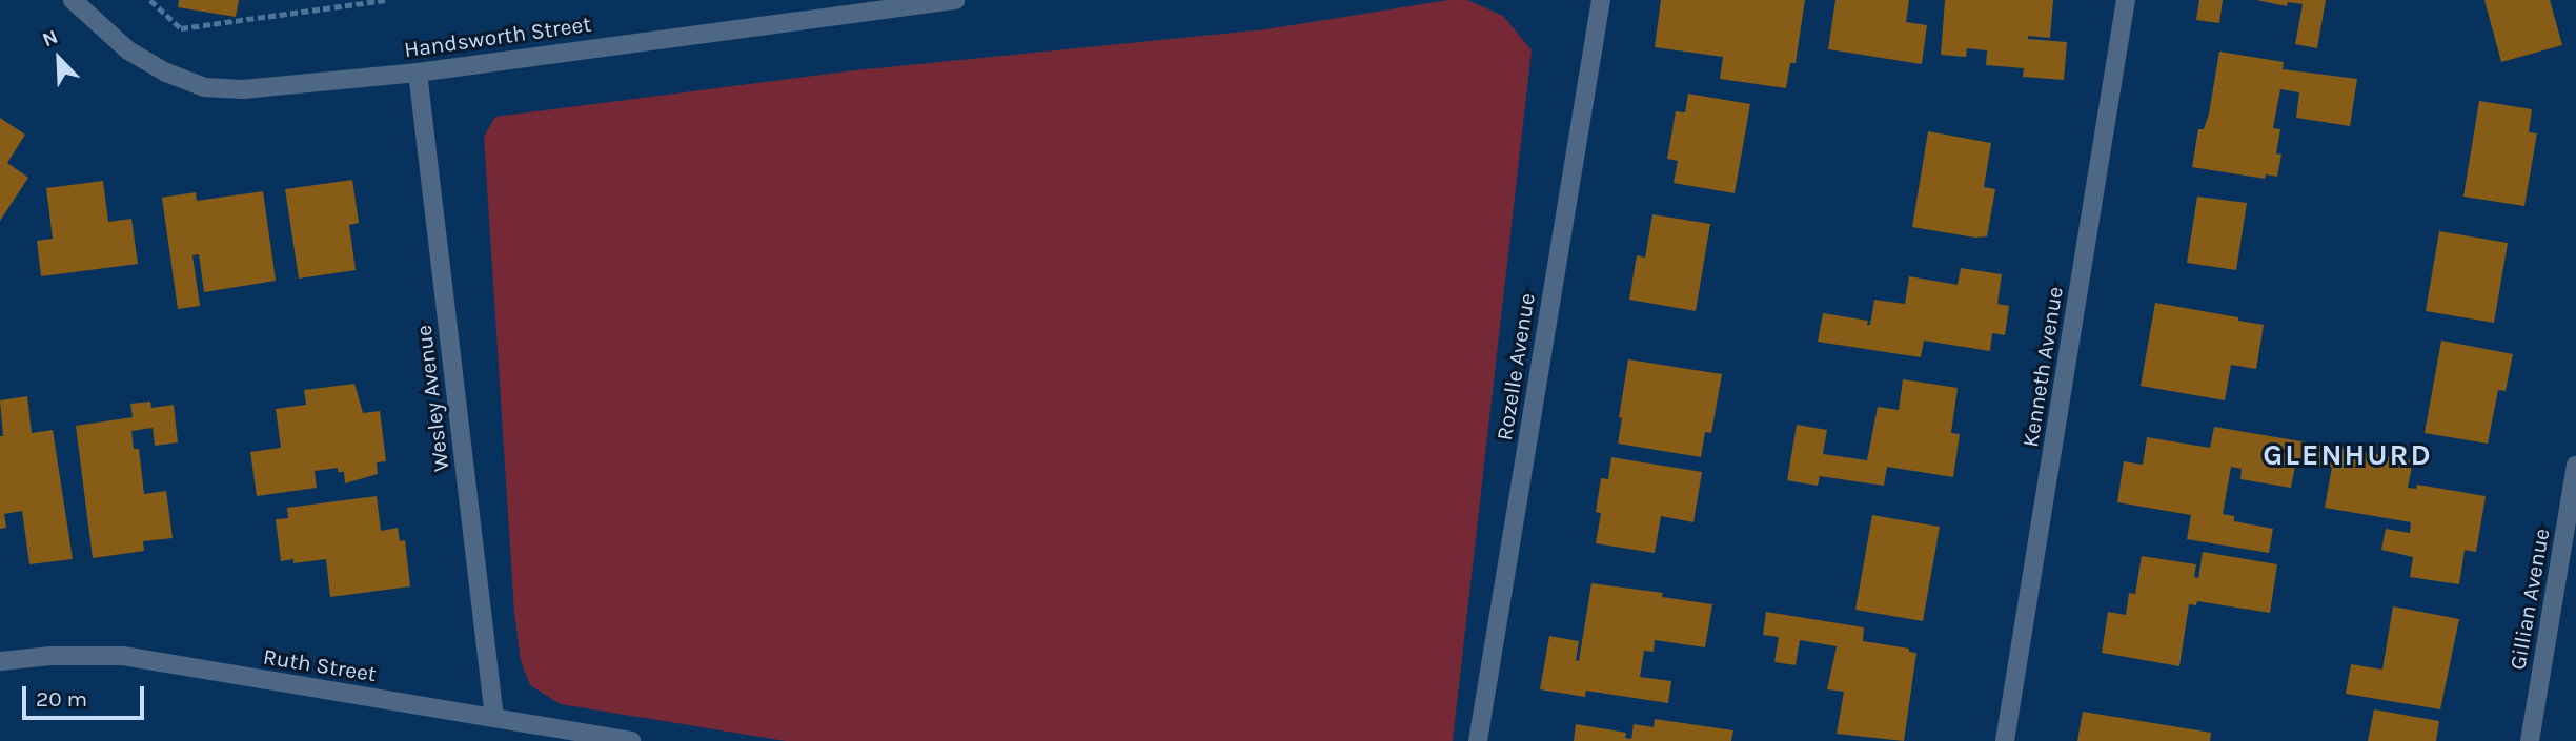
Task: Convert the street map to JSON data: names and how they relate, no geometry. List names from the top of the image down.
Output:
{
  "streets": {
    "street": [
      "Handsworth Street",
      "Rozelle Avenue",
      "Kenneth Avenue",
      "Wesley Avenue",
      "Gillian Avenue",
      "Ruth Street"
    ]
  },
  "crossings": [
    ["Handsworth Street", "Wesley Avenue"],
    ["Wesley Avenue", "Ruth Street"]
  ],
  "districts": ["GLENHURD"],
  "scale_bar": "20 m",
  "north": "top left"
}
